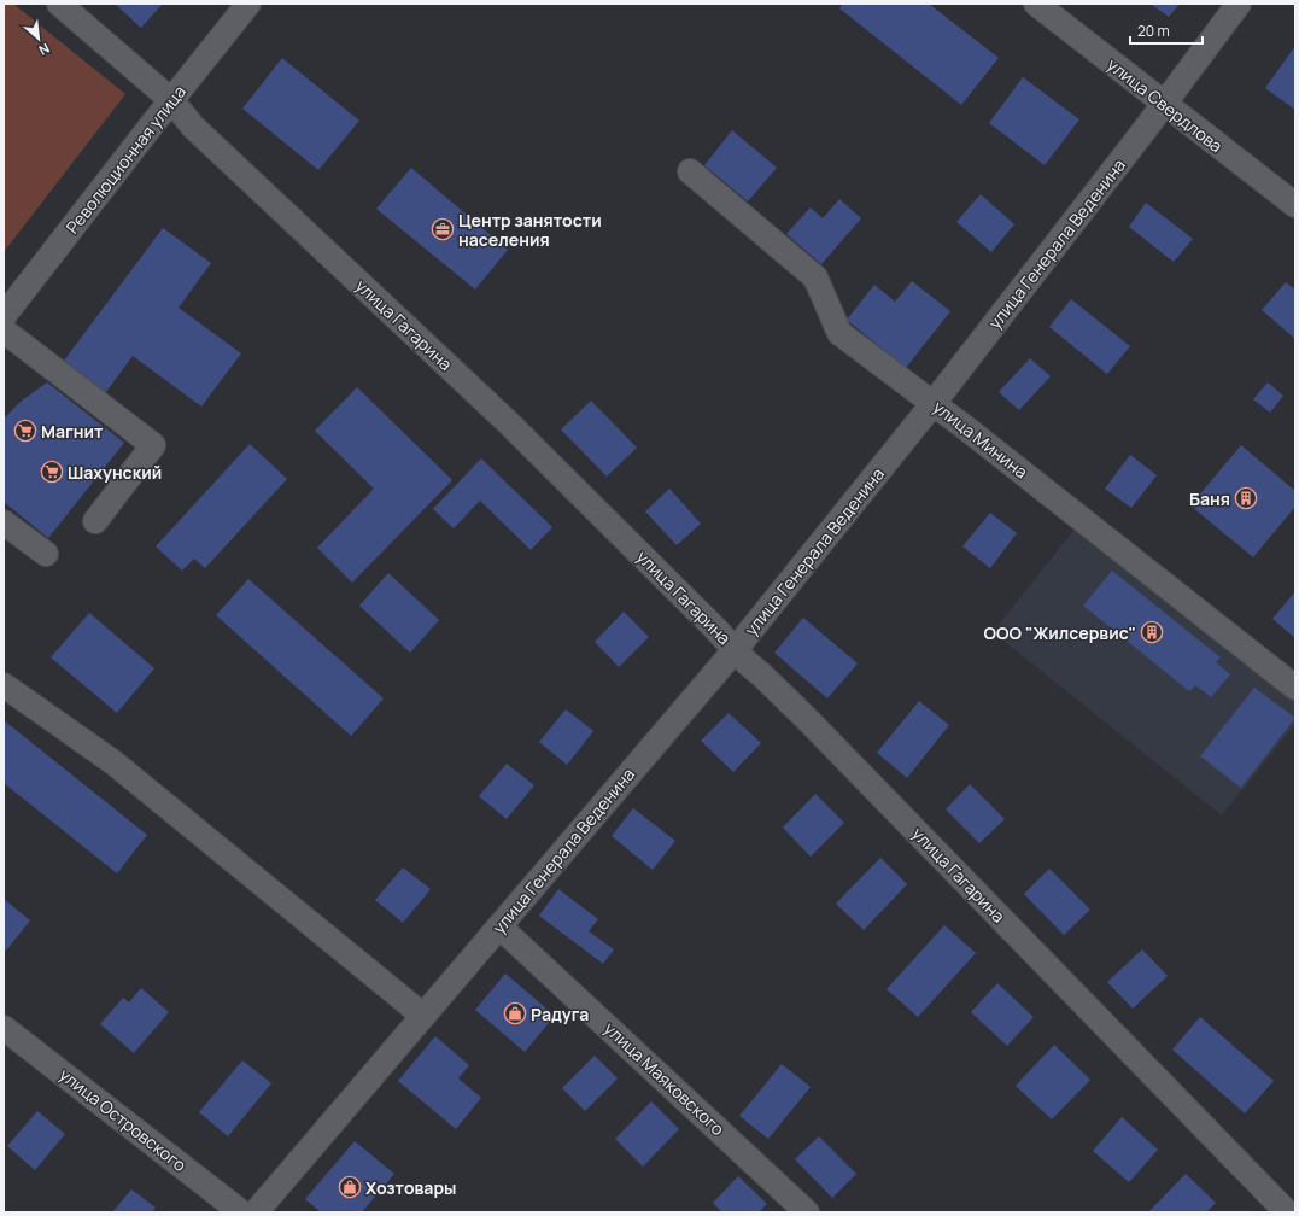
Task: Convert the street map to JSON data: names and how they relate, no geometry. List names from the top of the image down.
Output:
{
  "streets": {
    "street": [
      "улица Свердлова",
      "Революционная улица",
      "улица Генерала Веденина",
      "улица Гагарина",
      "улица Минина",
      "улица Маяковского",
      "улица Островского"
    ]
  },
  "crossings": [
    ["улица Свердлова", "улица Генерала Веденина"],
    ["Революционная улица", "улица Гагарина"],
    ["улица Генерала Веденина", "улица Гагарина"],
    ["улица Генерала Веденина", "улица Минина"],
    ["улица Генерала Веденина", "улица Маяковского"]
  ],
  "places": {
    "office": ["Центр занятости населения"],
    "supermarket": ["Магнит", "Шахунский"],
    "building": ["Баня", "ООО \"Жилсервис\""],
    "shop": ["Радуга", "Хозтовары"]
  },
  "scale_bar": "20 m",
  "north": "bottom right"
}
